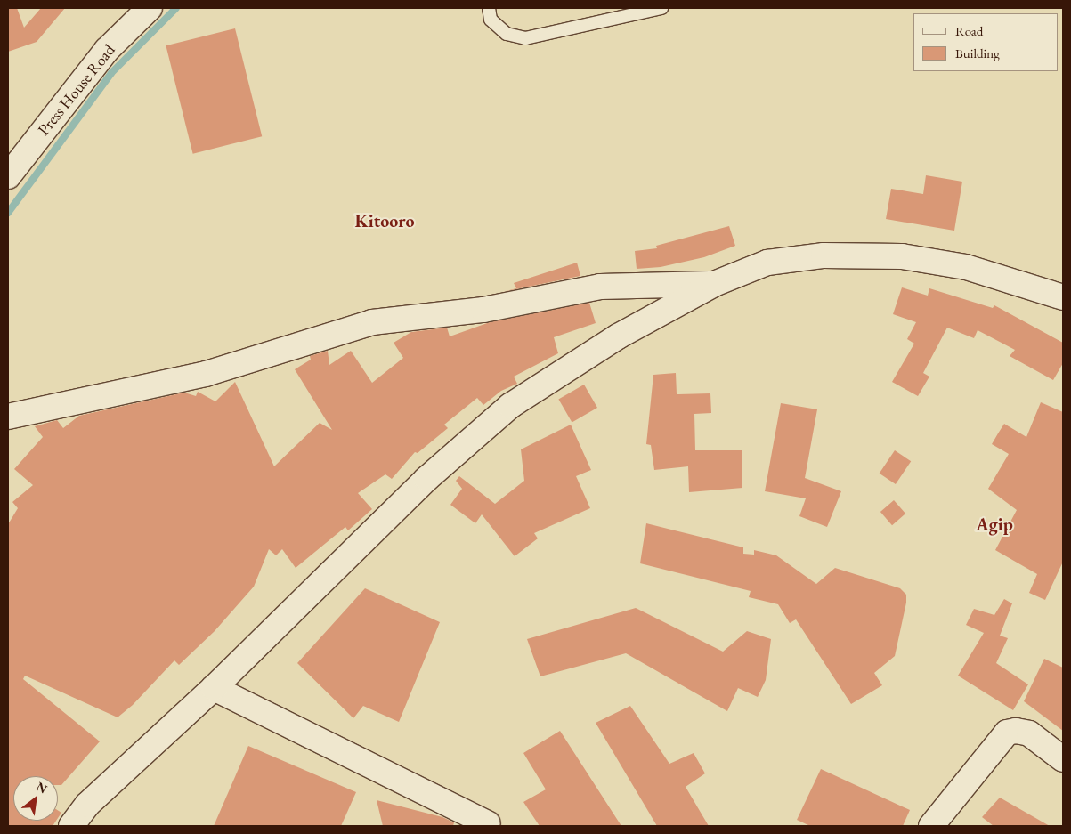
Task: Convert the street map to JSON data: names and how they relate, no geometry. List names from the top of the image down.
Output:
{
  "streets": {
    "street": ["Press House Road"]
  },
  "districts": ["Kitooro", "Agip"],
  "legend": ["Road", "Building"],
  "north": "top right"
}
